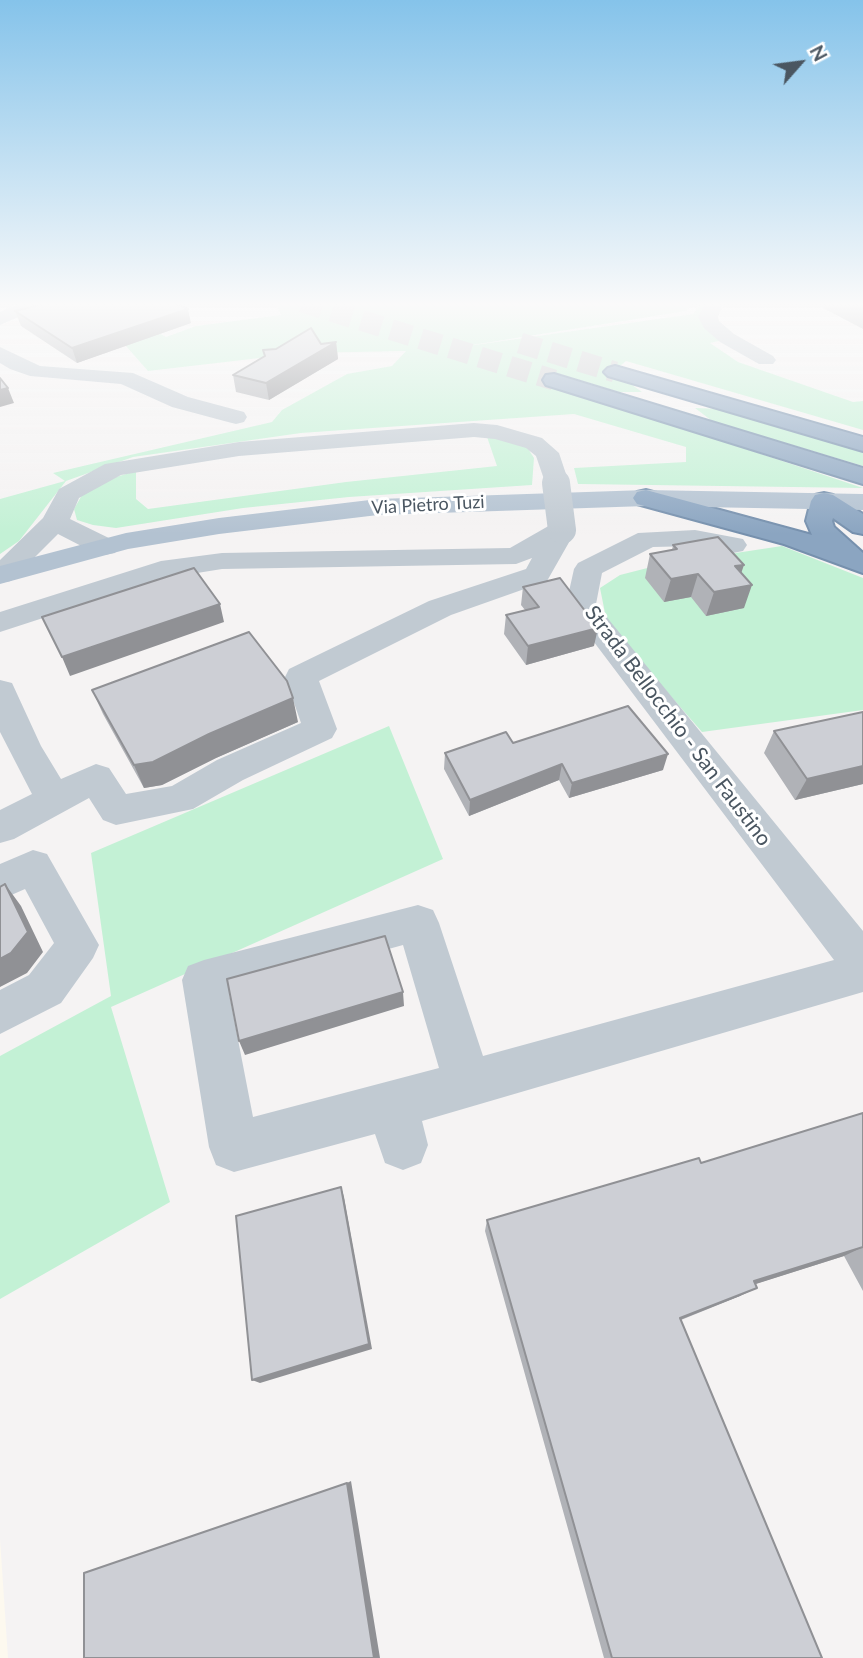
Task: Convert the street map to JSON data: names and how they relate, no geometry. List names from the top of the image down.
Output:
{
  "streets": {
    "main road": ["Via Pietro Tuzi"],
    "street": ["Strada Bellocchio - San Faustino"]
  },
  "north": "top right"
}
